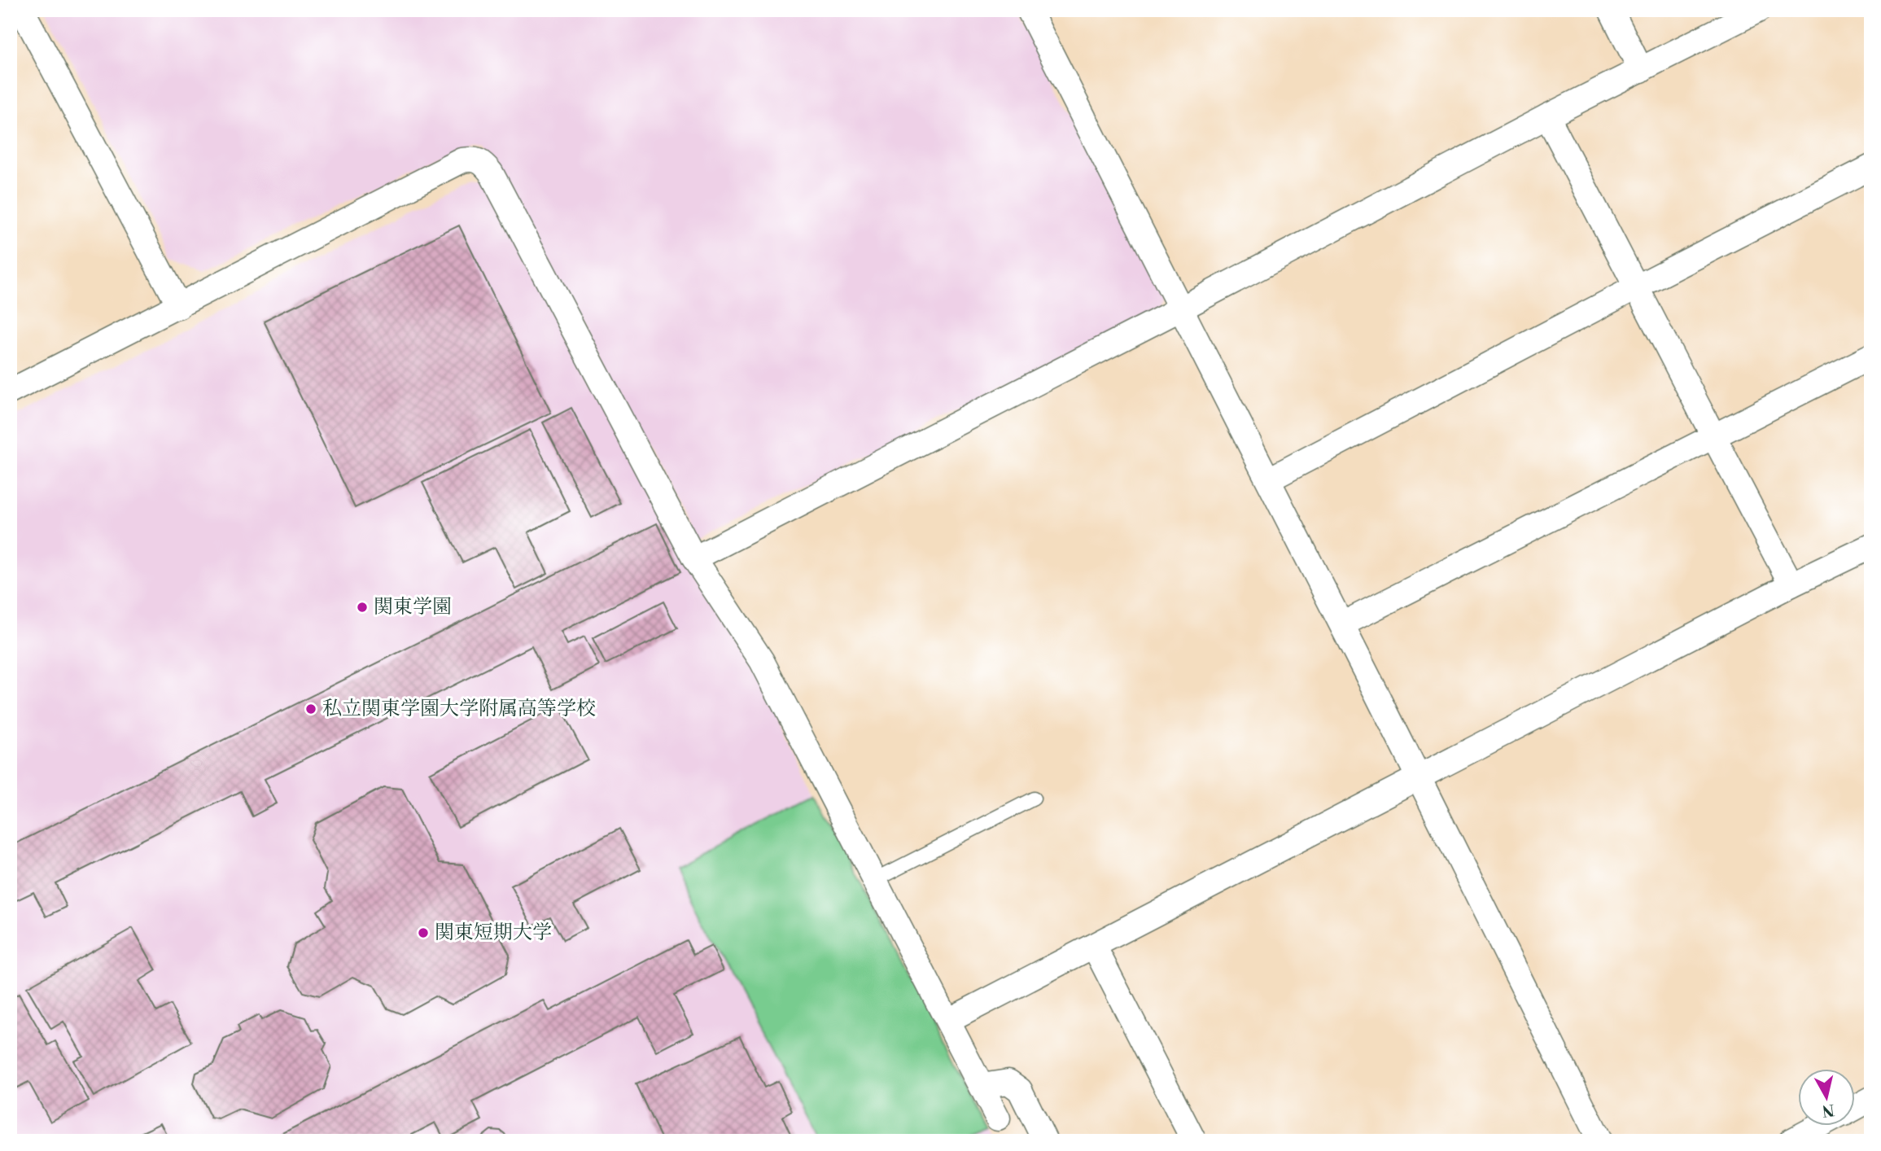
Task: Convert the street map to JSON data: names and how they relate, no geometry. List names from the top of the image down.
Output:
{
  "places": ["関東学園", "私立関東学園大学附属高等学校", "関東短期大学"],
  "north": "bottom"
}
